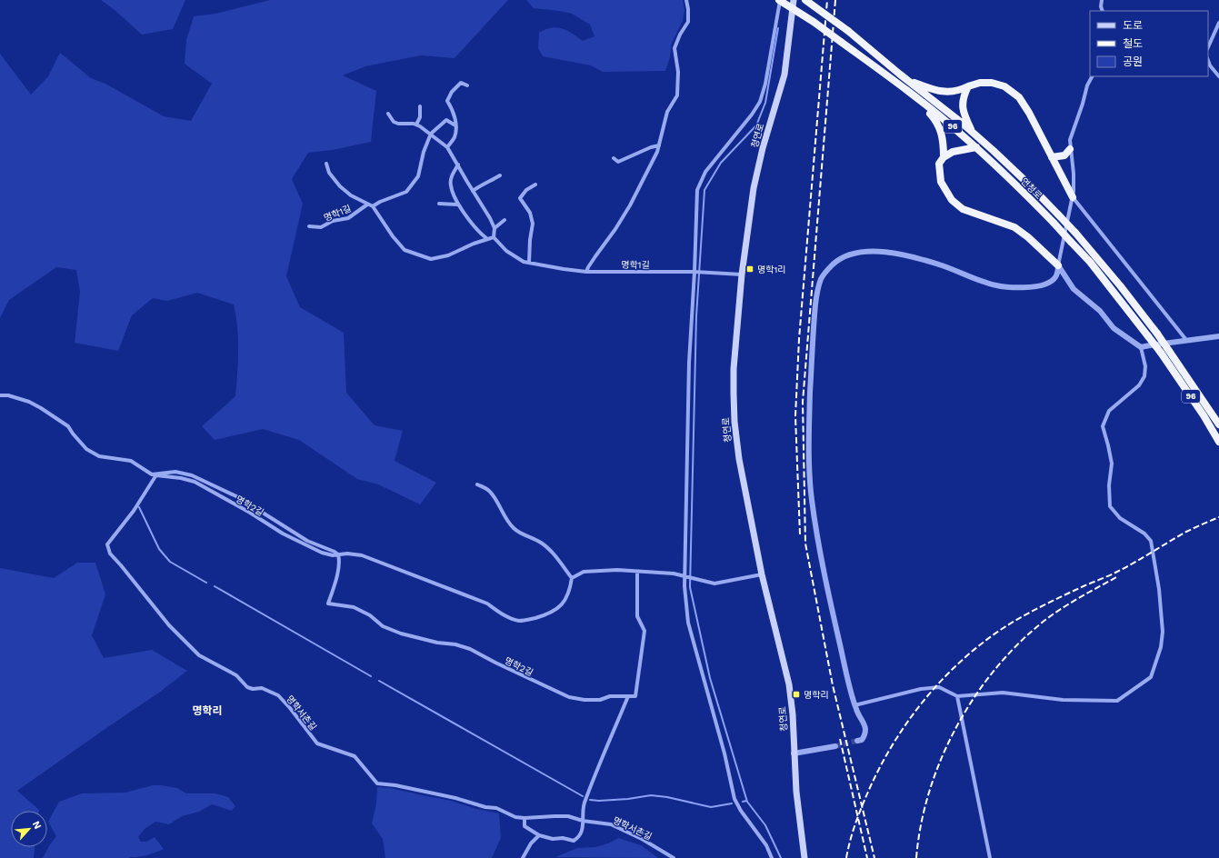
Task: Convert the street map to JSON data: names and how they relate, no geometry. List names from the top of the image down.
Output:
{
  "streets": {
    "highway": ["96", "연청로"],
    "main road": ["청연로"],
    "street": ["명학1길", "명학2길", "명학서촌길"]
  },
  "crossings": [
    ["청연로", "명학1길"],
    ["명학2길", "명학서촌길"]
  ],
  "districts": ["명학리"],
  "places": {
    "transit": ["명학1리", "명학리"]
  },
  "legend": ["도로", "철도", "공원"],
  "north": "top right"
}
